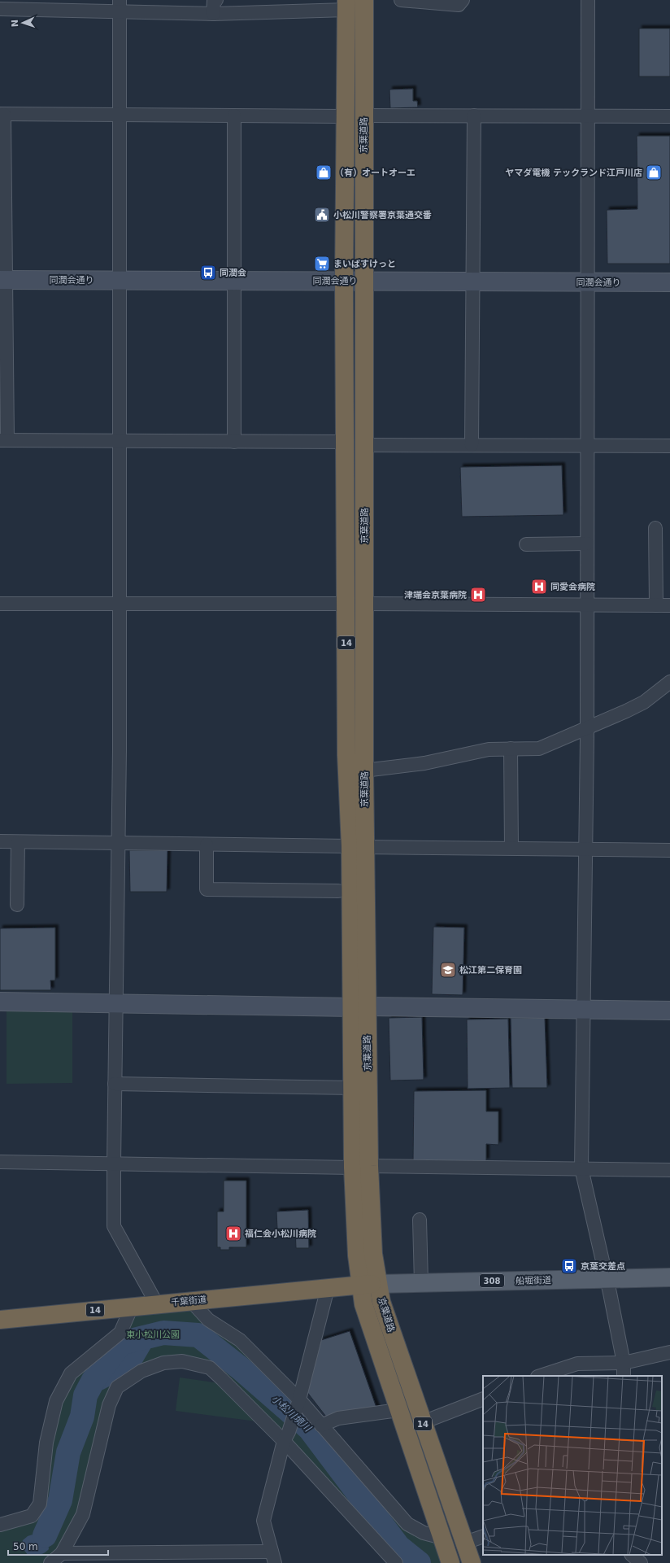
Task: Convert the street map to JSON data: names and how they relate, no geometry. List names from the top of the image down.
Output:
{
  "streets": {
    "highway": ["京葉道路", "14", "千葉街道"],
    "main road": ["308", "船堀街道"],
    "street": ["同潤会通り"]
  },
  "crossings": [
    ["京葉道路", "同潤会通り"],
    ["京葉道路", "船堀街道"],
    ["京葉道路", "千葉街道"],
    ["船堀街道", "千葉街道"]
  ],
  "water": ["小松川境川"],
  "parks": ["東小松川公園"],
  "places": {
    "shop": ["（有）オートオーエ", "ヤマダ電機 テックランド江戸川店"],
    "public building": ["小松川警察署京葉通交番"],
    "supermarket": ["まいばすけっと"],
    "bus stop": ["同潤会", "京葉交差点"],
    "hospital": ["同愛会病院", "津端会京葉病院", "福仁会小松川病院"],
    "school or university": ["松江第二保育園"]
  },
  "scale_bar": "50 m",
  "north": "left"
}
